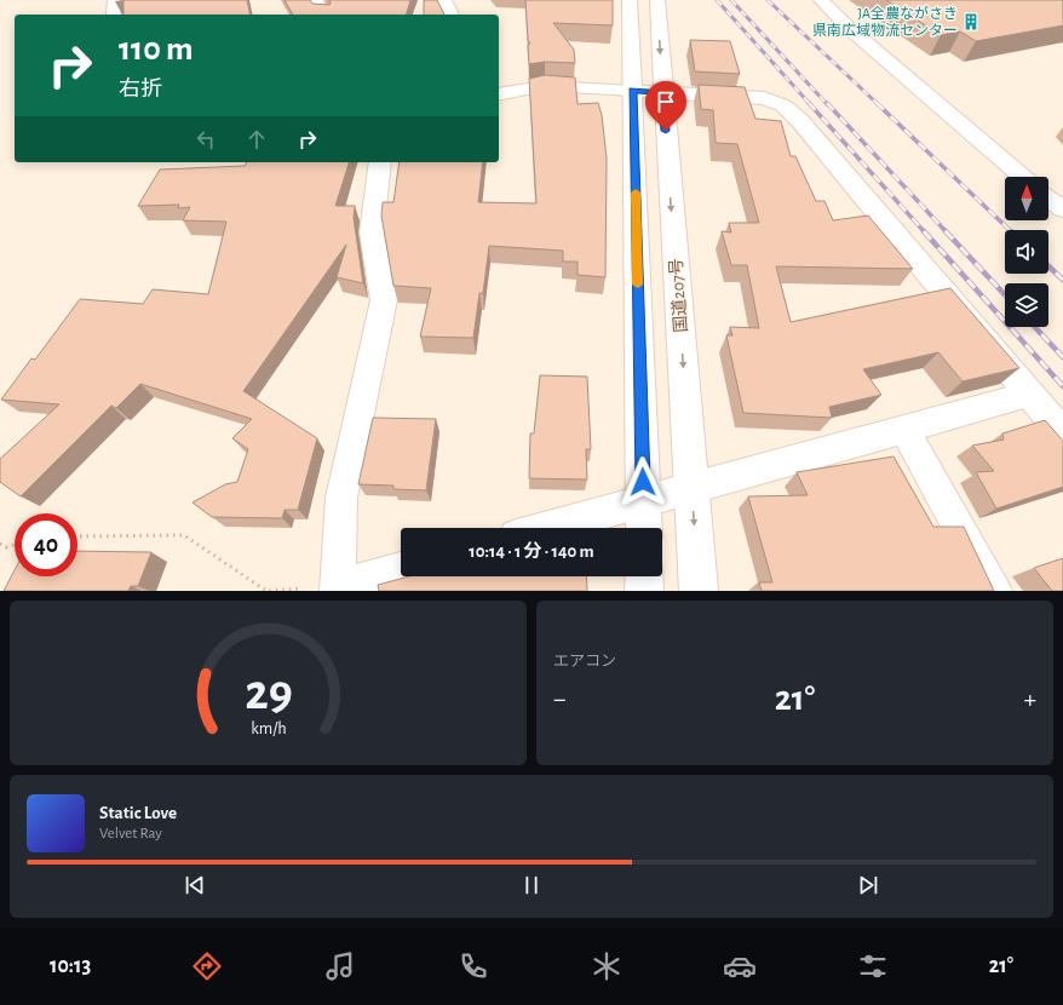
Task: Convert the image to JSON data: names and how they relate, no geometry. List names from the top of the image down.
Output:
{
  "streets": {
    "street": ["国道207号"]
  },
  "places": {
    "building": ["JA全農ながさき 県南広域物流センター"]
  },
  "north": "top",
  "page": {
    "turn": ["110 m", "右折"],
    "limit": "40",
    "trip": "10:14 · 1 分 · 140 m",
    "tile": "エアコン",
    "heat": ["−", "21°", "+"],
    "song": ["Static Love", "Velvet Ray"],
    "tabs": ["10:13", "21°"],
    "gauge": ["29", "km/h"]
  }
}
